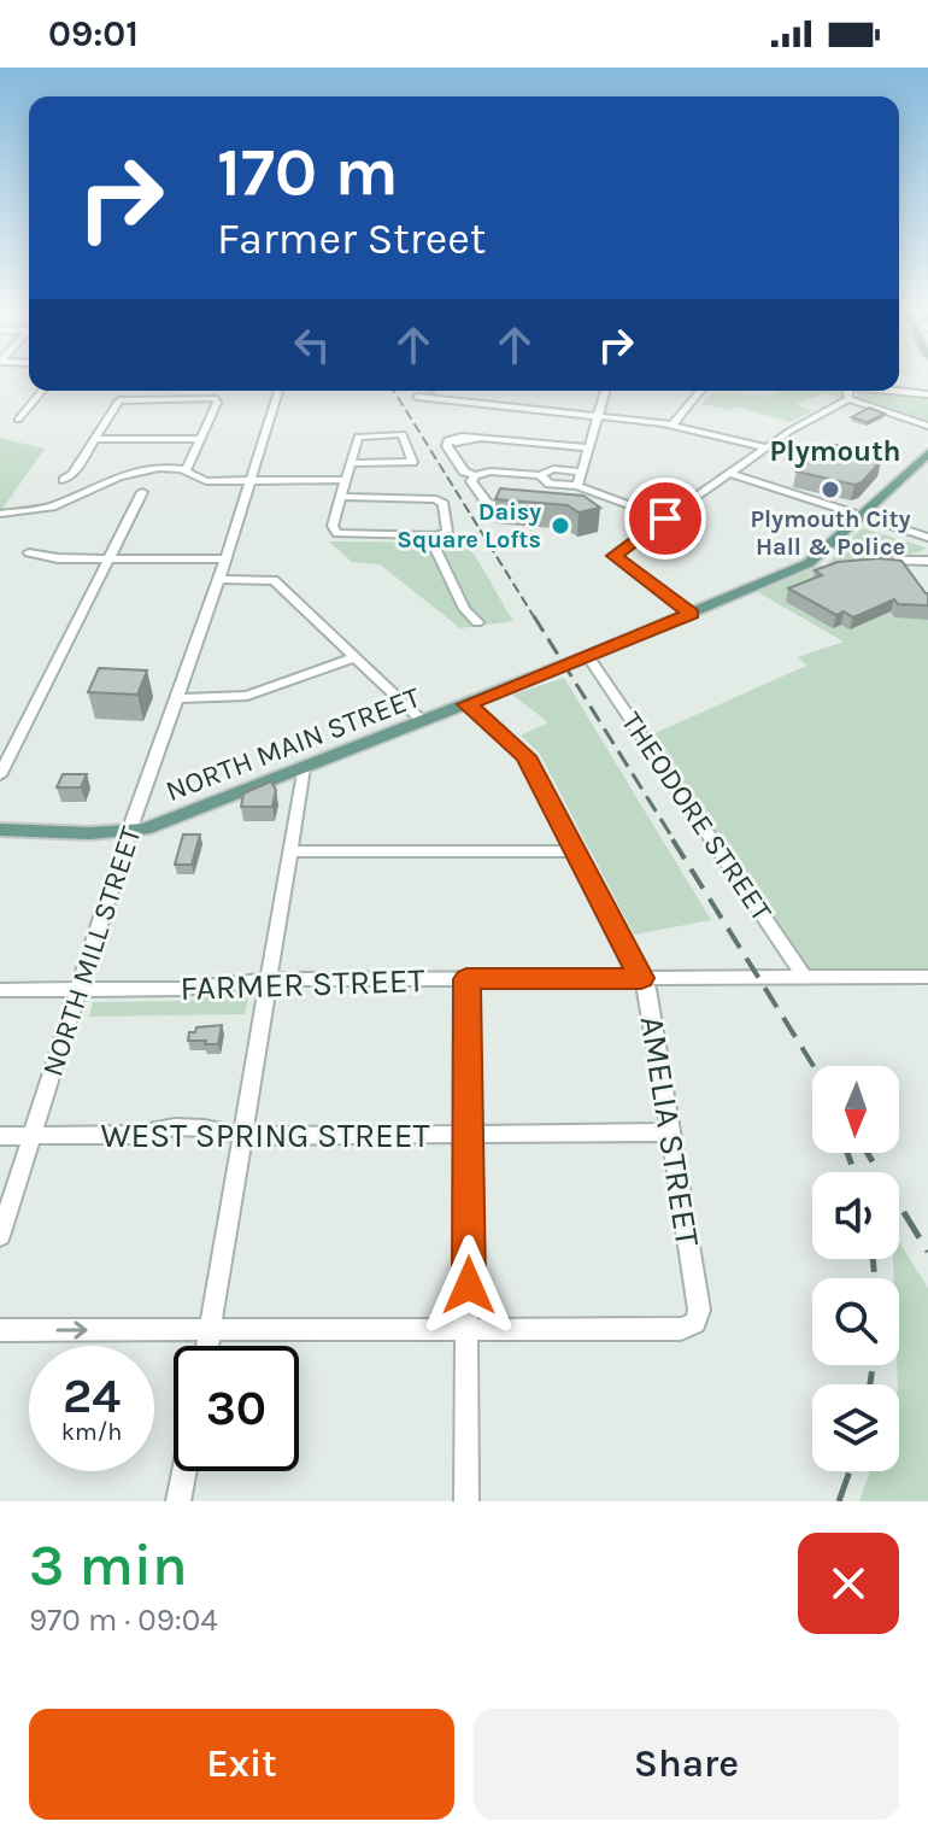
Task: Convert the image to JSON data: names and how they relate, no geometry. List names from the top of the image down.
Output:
{
  "streets": {
    "main road": ["NORTH MAIN STREET"],
    "street": [
      "THEODORE STREET",
      "NORTH MILL STREET",
      "FARMER STREET",
      "AMELIA STREET",
      "WEST SPRING STREET"
    ]
  },
  "crossings": [
    ["NORTH MAIN STREET", "THEODORE STREET"],
    ["NORTH MAIN STREET", "NORTH MILL STREET"],
    ["NORTH MAIN STREET", "AMELIA STREET"],
    ["THEODORE STREET", "FARMER STREET"],
    ["NORTH MILL STREET", "FARMER STREET"],
    ["NORTH MILL STREET", "WEST SPRING STREET"],
    ["FARMER STREET", "AMELIA STREET"],
    ["AMELIA STREET", "WEST SPRING STREET"]
  ],
  "districts": ["Plymouth"],
  "places": ["Plymouth City Hall & Police", "Daisy Square Lofts"],
  "north": "bottom",
  "page": {
    "status": "09:01",
    "turn": ["170 m", "Farmer Street"],
    "speed": "24 km/h",
    "limit": "30",
    "heading": ["3 min", "970 m · 09:04"],
    "buttons": ["Exit", "Share"]
  }
}
